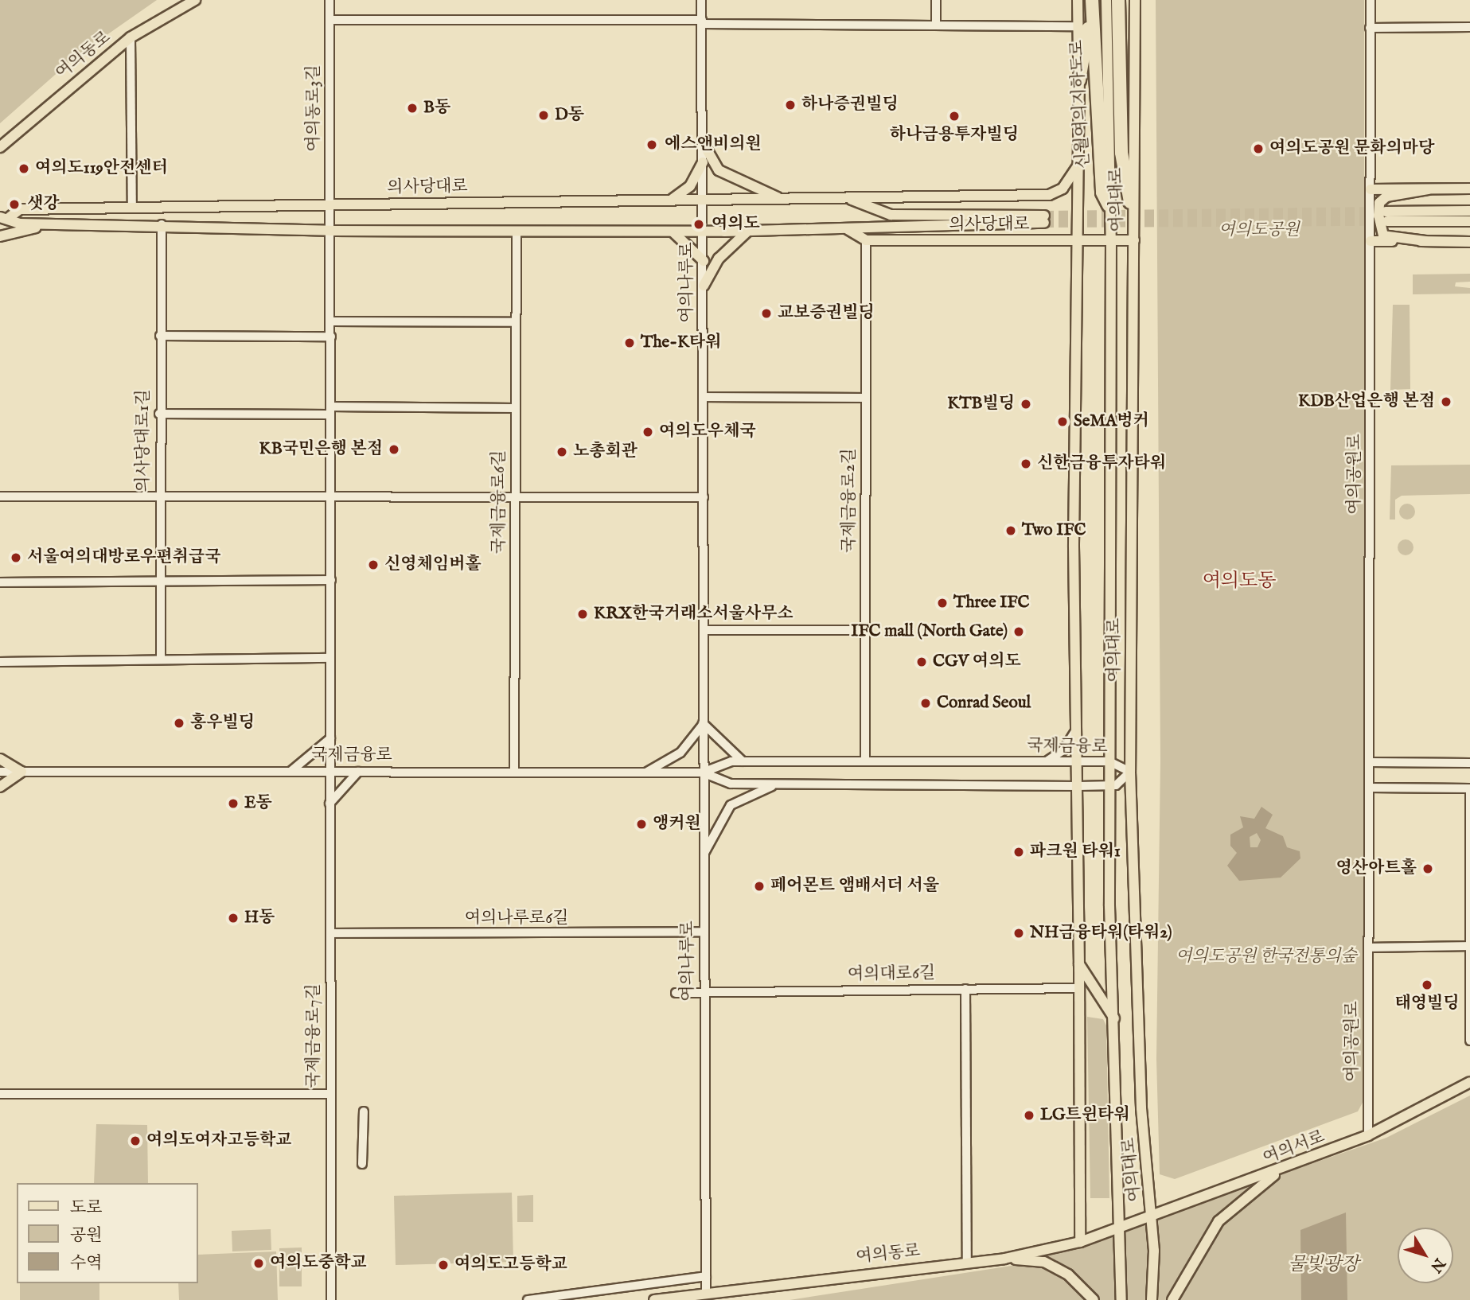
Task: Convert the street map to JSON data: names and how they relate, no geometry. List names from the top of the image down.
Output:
{
  "streets": {
    "highway": ["신월여의지하도로"],
    "main road": [
      "여의동로",
      "의사당대로",
      "여의대로",
      "여의서로"
    ],
    "street": [
      "여의동로3길",
      "여의나루로",
      "의사당대로1길",
      "여의공원로",
      "국제금융로2길",
      "국제금융로6길",
      "국제금융로",
      "여의나루로6길",
      "여의대로6길",
      "국제금융로7길"
    ]
  },
  "crossings": [
    ["여의동로", "여의대로"],
    ["여의동로", "여의나루로"],
    ["여의동로", "여의서로"],
    ["신월여의지하도로", "여의대로"],
    ["여의동로3길", "의사당대로"],
    ["여의동로3길", "국제금융로7길"],
    ["의사당대로", "여의대로"],
    ["의사당대로", "여의나루로"],
    ["의사당대로", "의사당대로1길"],
    ["의사당대로", "국제금융로2길"],
    ["의사당대로", "국제금융로6길"],
    ["여의대로", "국제금융로"],
    ["여의대로", "여의서로"],
    ["여의나루로", "국제금융로"],
    ["여의나루로", "여의나루로6길"],
    ["여의나루로", "여의대로6길"],
    ["여의공원로", "여의서로"],
    ["국제금융로2길", "국제금융로"],
    ["국제금융로6길", "국제금융로"],
    ["국제금융로", "국제금융로7길"],
    ["여의나루로6길", "국제금융로7길"]
  ],
  "districts": ["여의도동"],
  "water": ["물빛광장"],
  "parks": ["여의도공원", "여의도공원 한국전통의숲"],
  "places": [
    "하나증권빌딩",
    "B동",
    "D동",
    "하나금용투자빌딩",
    "에스앤비의원",
    "여의도공원 문화의마당",
    "여의도119안전센터",
    "샛강",
    "여의도",
    "교보증권빌딩",
    "The-K타워",
    "KDB산업은행 본점",
    "KTB빌딩",
    "SeMA벙커",
    "여의도우체국",
    "KB국민은행 본점",
    "노총회관",
    "신한금융투자타워",
    "Two IFC",
    "서울여의대방로우편취급국",
    "신영체임버홀",
    "Three IFC",
    "KRX한국거래소서울사무소",
    "IFC mall (North Gate)",
    "CGV 여의도",
    "Conrad Seoul",
    "홍우빌딩",
    "E동",
    "앵커원",
    "파크원 타워1",
    "영산아트홀",
    "페어몬트 앰배서더 서울",
    "H동",
    "NH금융타워(타워2)",
    "태영빌딩",
    "LG트윈타워",
    "여의도여자고등학교",
    "여의도중학교",
    "여의도고등학교"
  ],
  "legend": ["도로", "공원", "수역"],
  "north": "bottom right"
}
